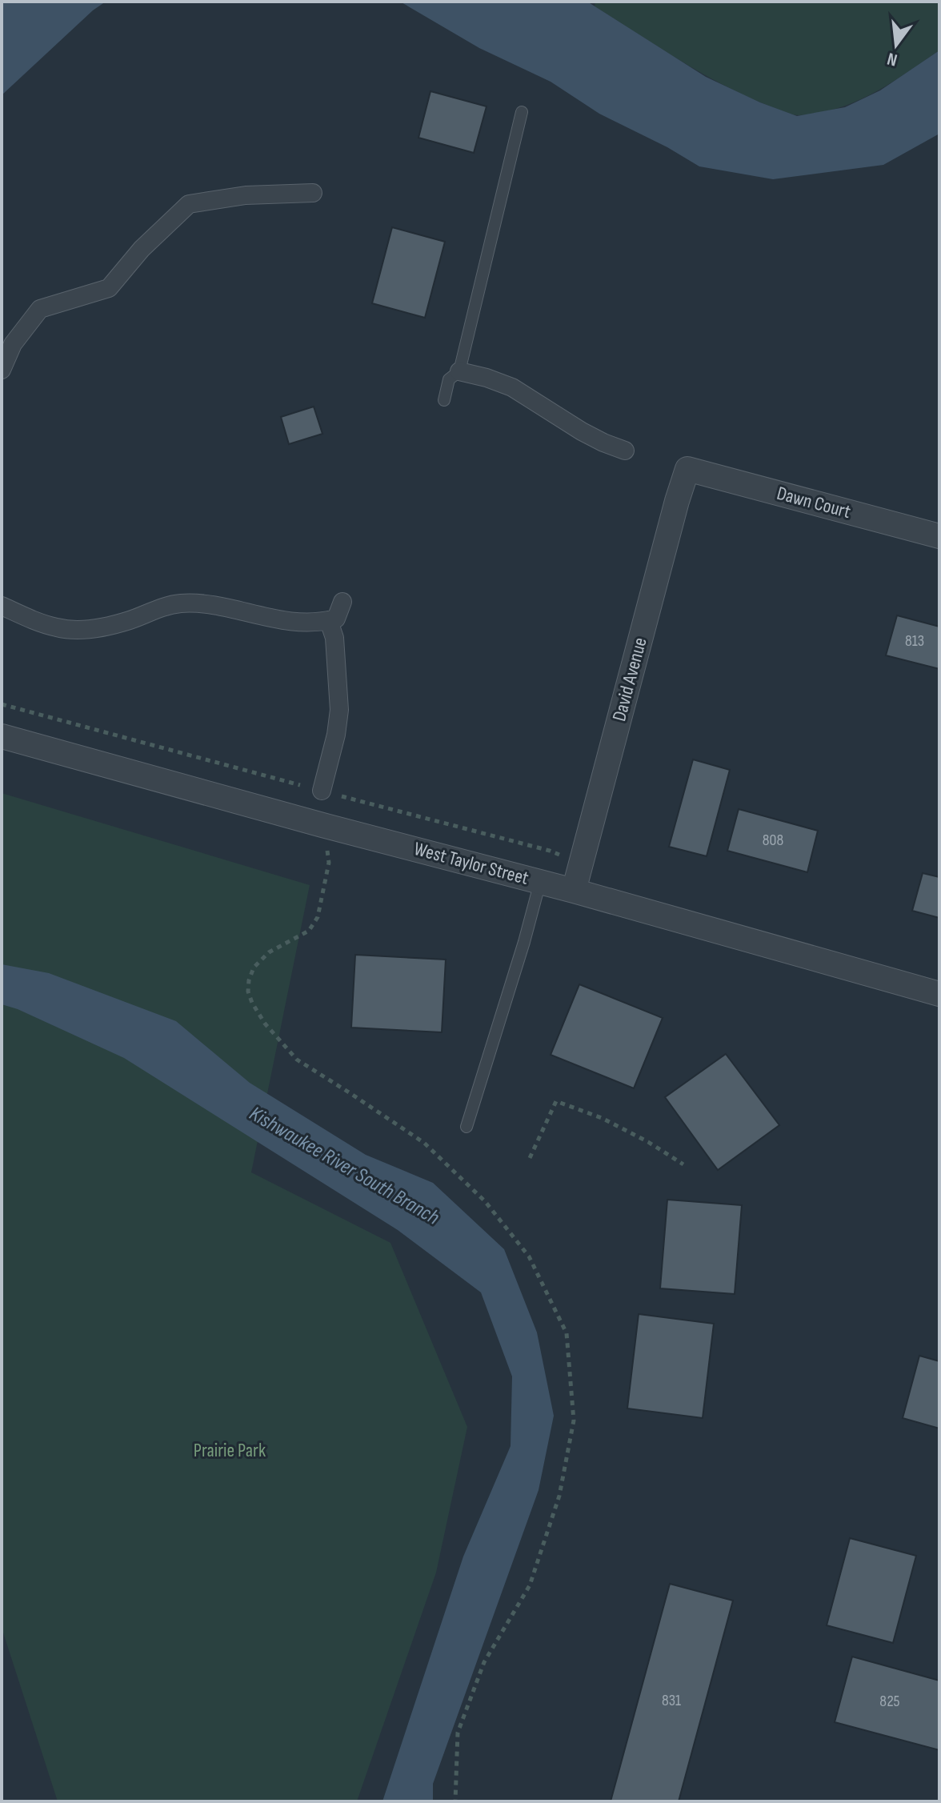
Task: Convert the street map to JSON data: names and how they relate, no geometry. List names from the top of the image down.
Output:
{
  "streets": {
    "street": ["Dawn Court", "David Avenue", "West Taylor Street"]
  },
  "crossings": [
    ["Dawn Court", "David Avenue"],
    ["David Avenue", "West Taylor Street"]
  ],
  "water": ["Kishwaukee River South Branch"],
  "parks": ["Prairie Park"],
  "house_numbers": [
    "813",
    "808",
    "831",
    "825"
  ],
  "north": "bottom"
}
